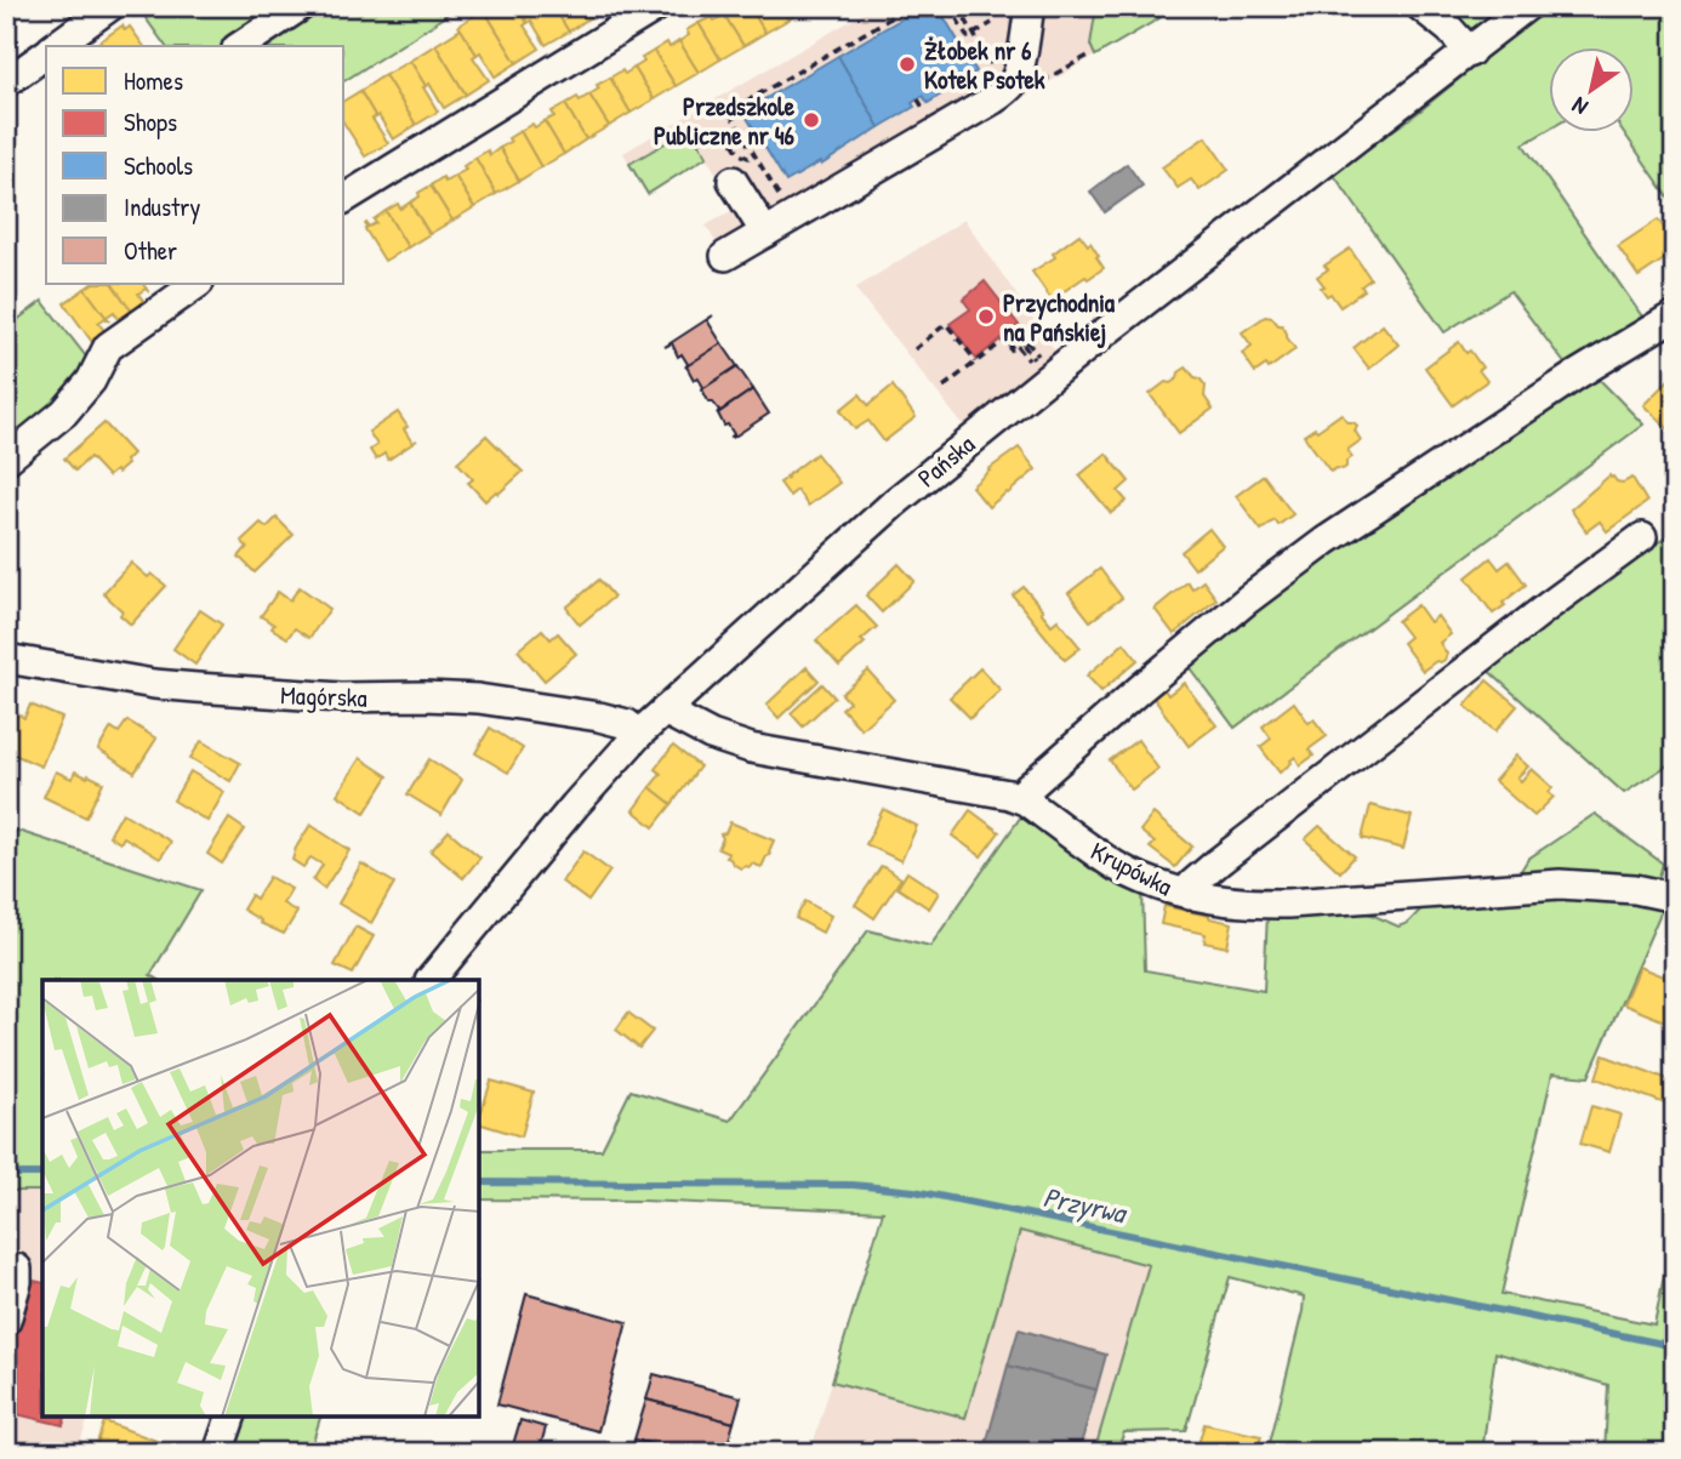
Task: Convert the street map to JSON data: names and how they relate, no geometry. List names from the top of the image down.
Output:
{
  "streets": {
    "street": ["Pańska", "Magórska", "Krupówka"]
  },
  "crossings": [
    ["Pańska", "Magórska"],
    ["Pańska", "Krupówka"]
  ],
  "water": ["Przyrwa"],
  "places": ["Żłobek nr 6 Kotek Psotek", "Przedszkole Publiczne nr 46", "Przychodnia na Pańskiej"],
  "legend": [
    "Homes",
    "Shops",
    "Schools",
    "Industry",
    "Other"
  ],
  "north": "bottom left"
}
